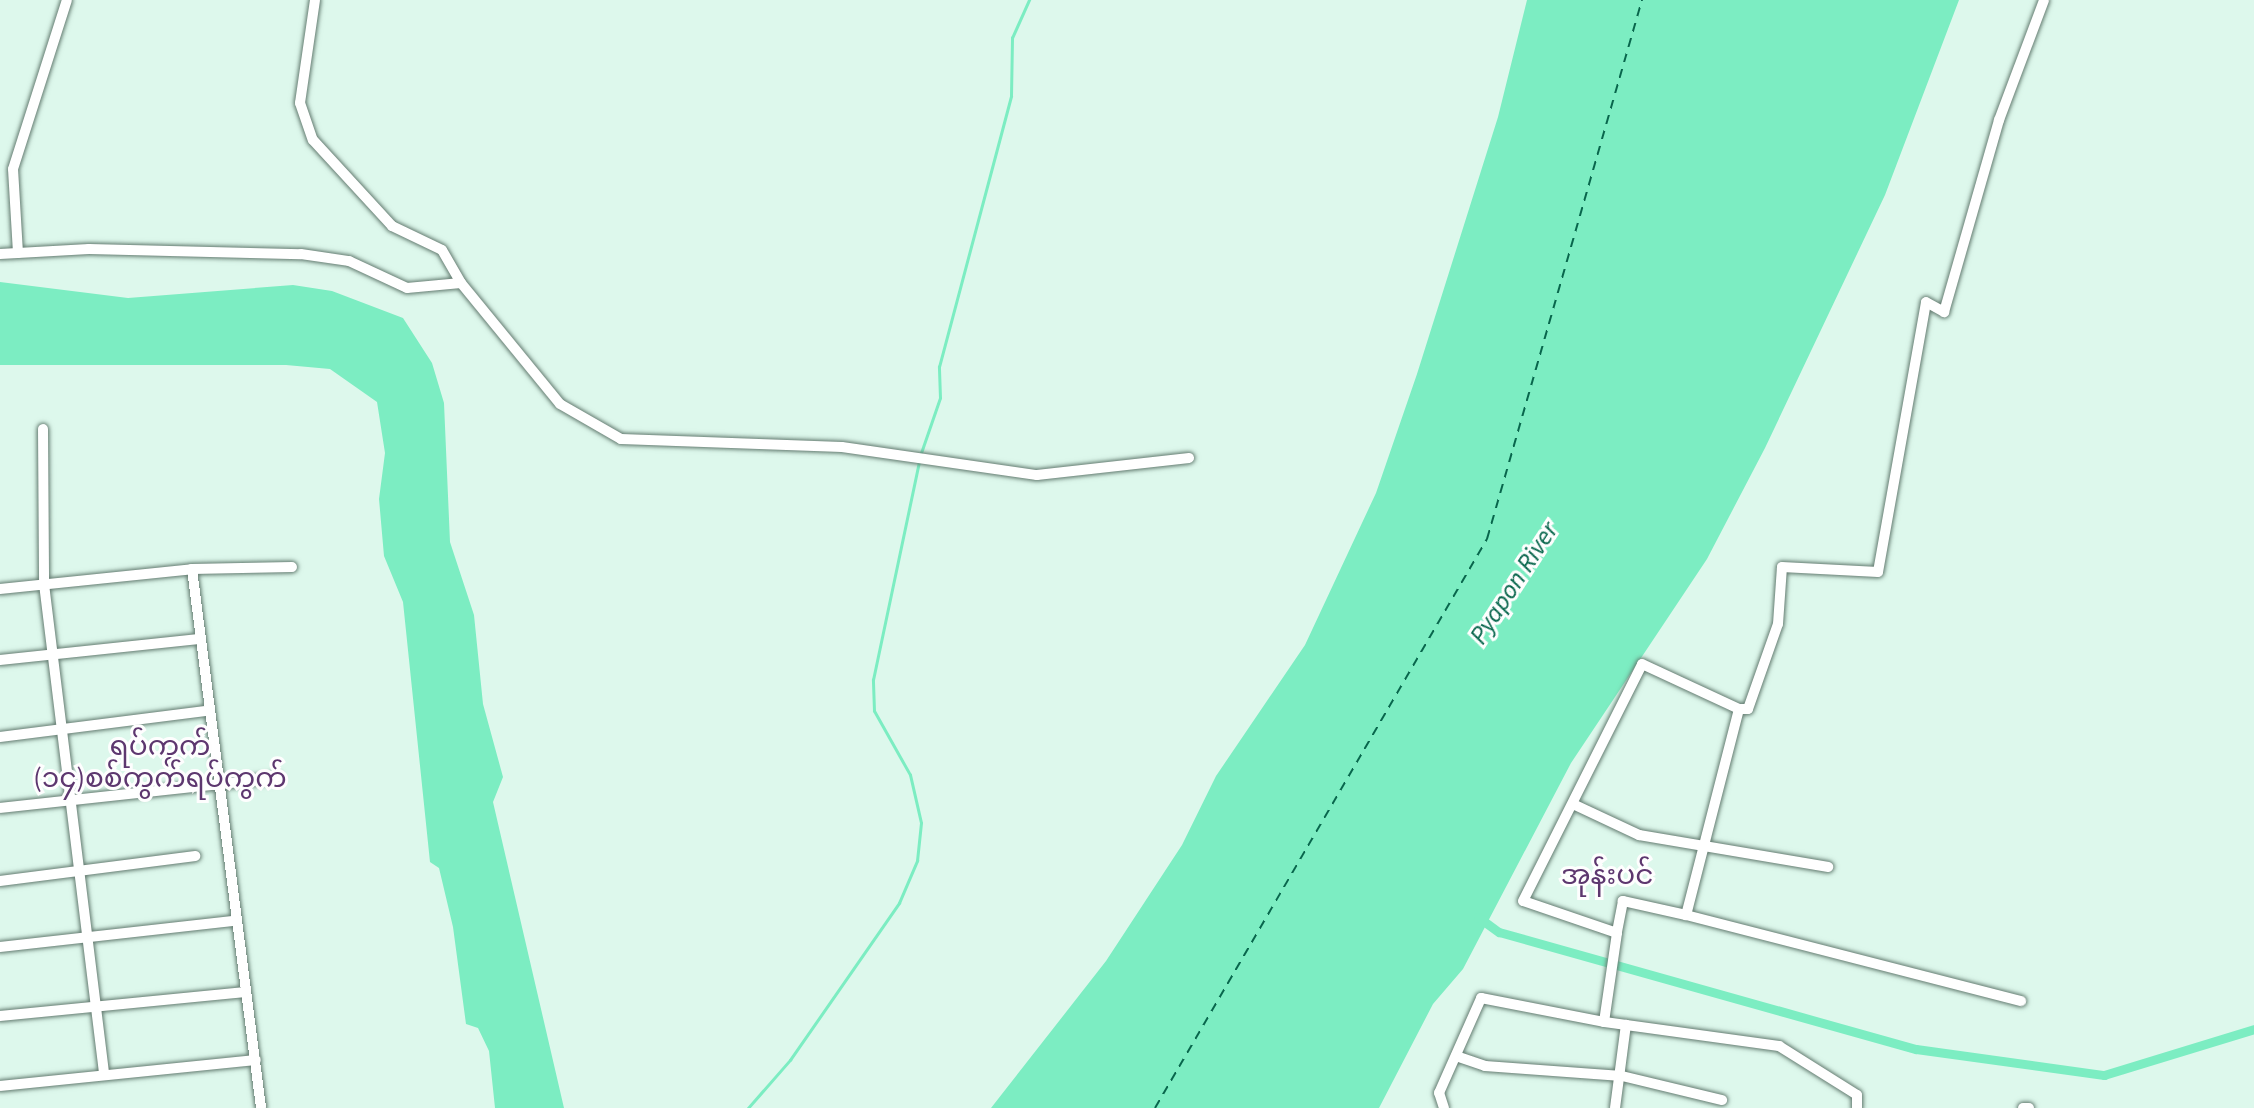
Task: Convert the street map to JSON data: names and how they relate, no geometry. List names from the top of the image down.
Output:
{
  "districts": ["ရပ်ကွက် (၁၄)စစ်ကွက်ရပ်ကွက်", "အုန်းပင်"],
  "water": ["Pyapon River"]
}
